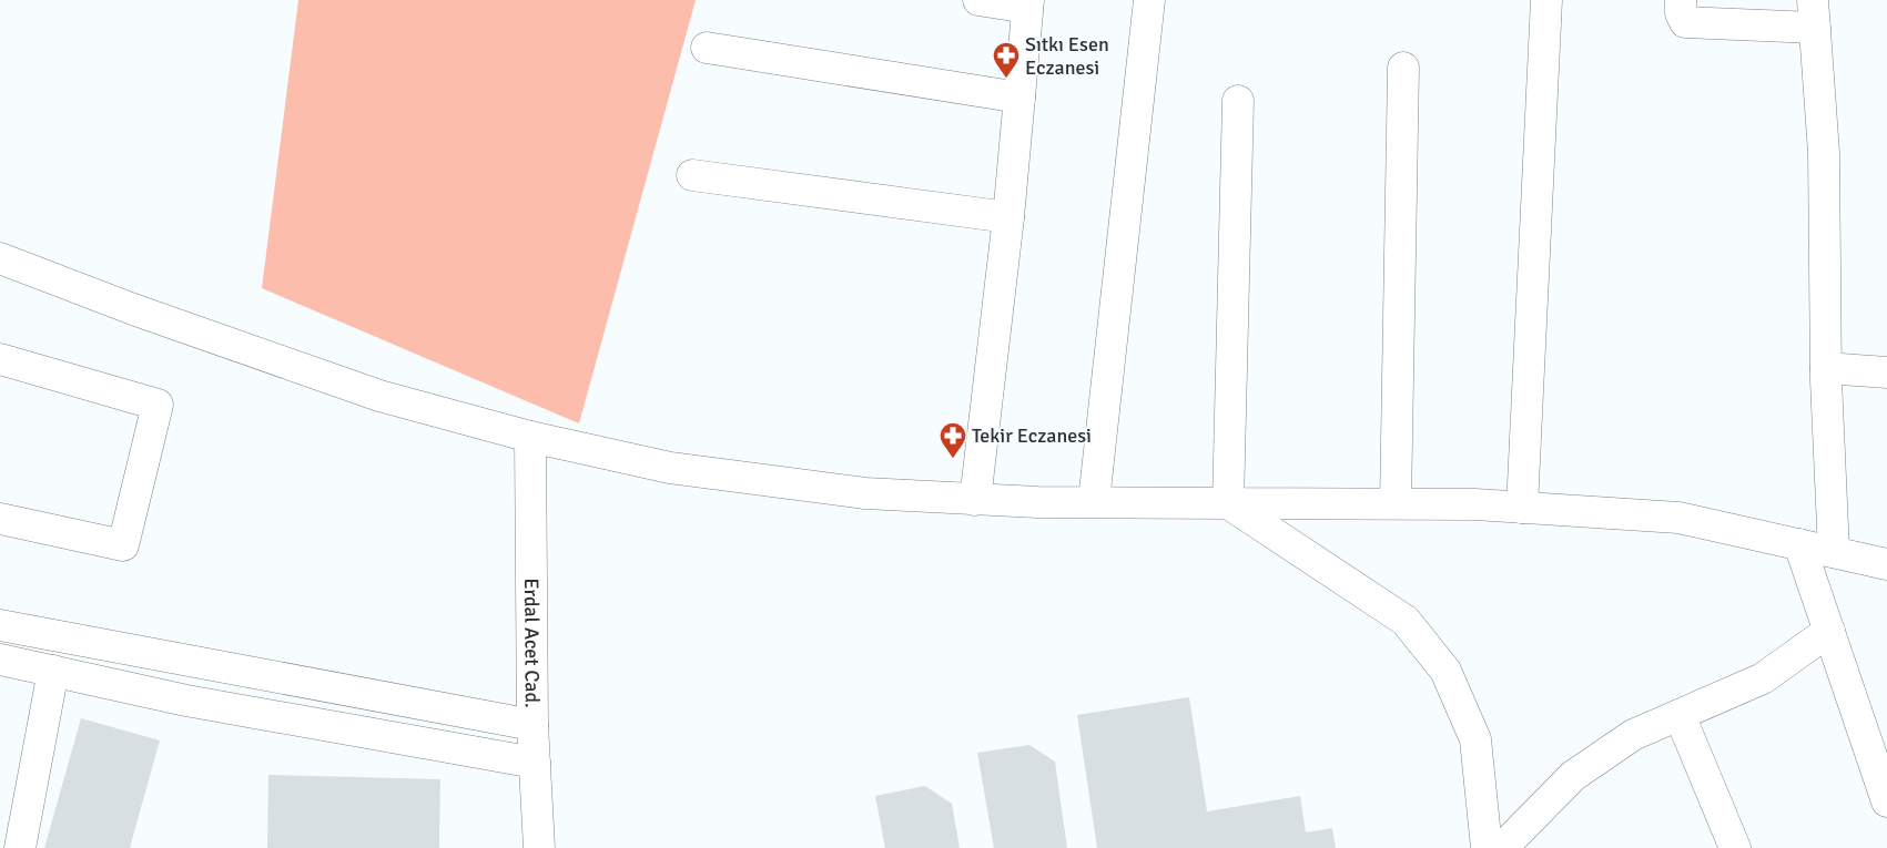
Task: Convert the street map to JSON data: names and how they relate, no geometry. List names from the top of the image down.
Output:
{
  "streets": {
    "street": ["Erdal Acet Cad."]
  },
  "places": {
    "pharmacy": ["Sıtkı Esen Eczanesi", "Tekir Eczanesi"]
  }
}
